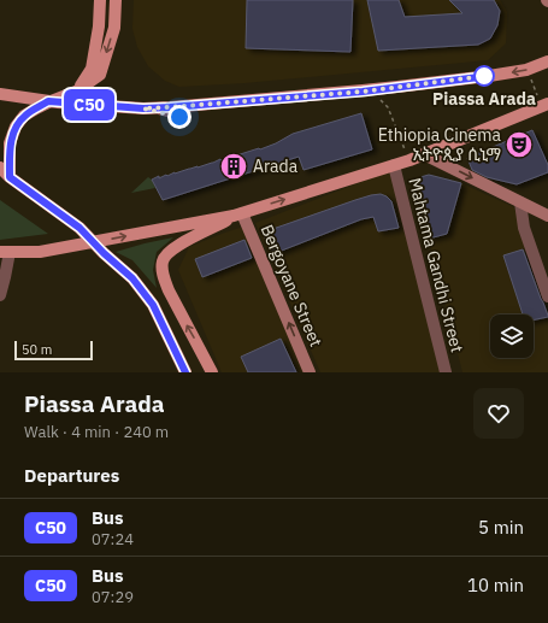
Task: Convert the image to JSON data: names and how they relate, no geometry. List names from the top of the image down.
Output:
{
  "streets": {
    "main road": ["Bergoyane Street"],
    "street": ["Mahtama Gandhi Street"]
  },
  "one_way": ["Bergoyane Street"],
  "places": {
    "other": ["Piassa Arada"],
    "theatre": ["Ethiopia Cinema ኢትዮጲያ ሲኒማ"],
    "building": ["Arada"]
  },
  "lines": ["bus line C50"],
  "scale_bar": "50 m",
  "page": {
    "on_map": "C50",
    "scale": "50 m",
    "heading": [
      ["Piassa Arada", "Walk · 4 min · 240 m"],
      "Departures"
    ],
    "list": [
      {
        "mark": "C50",
        "name": "Bus",
        "note": "07:24",
        "value": "5 min"
      },
      {
        "mark": "C50",
        "name": "Bus",
        "note": "07:29",
        "value": "10 min"
      }
    ]
  }
}
